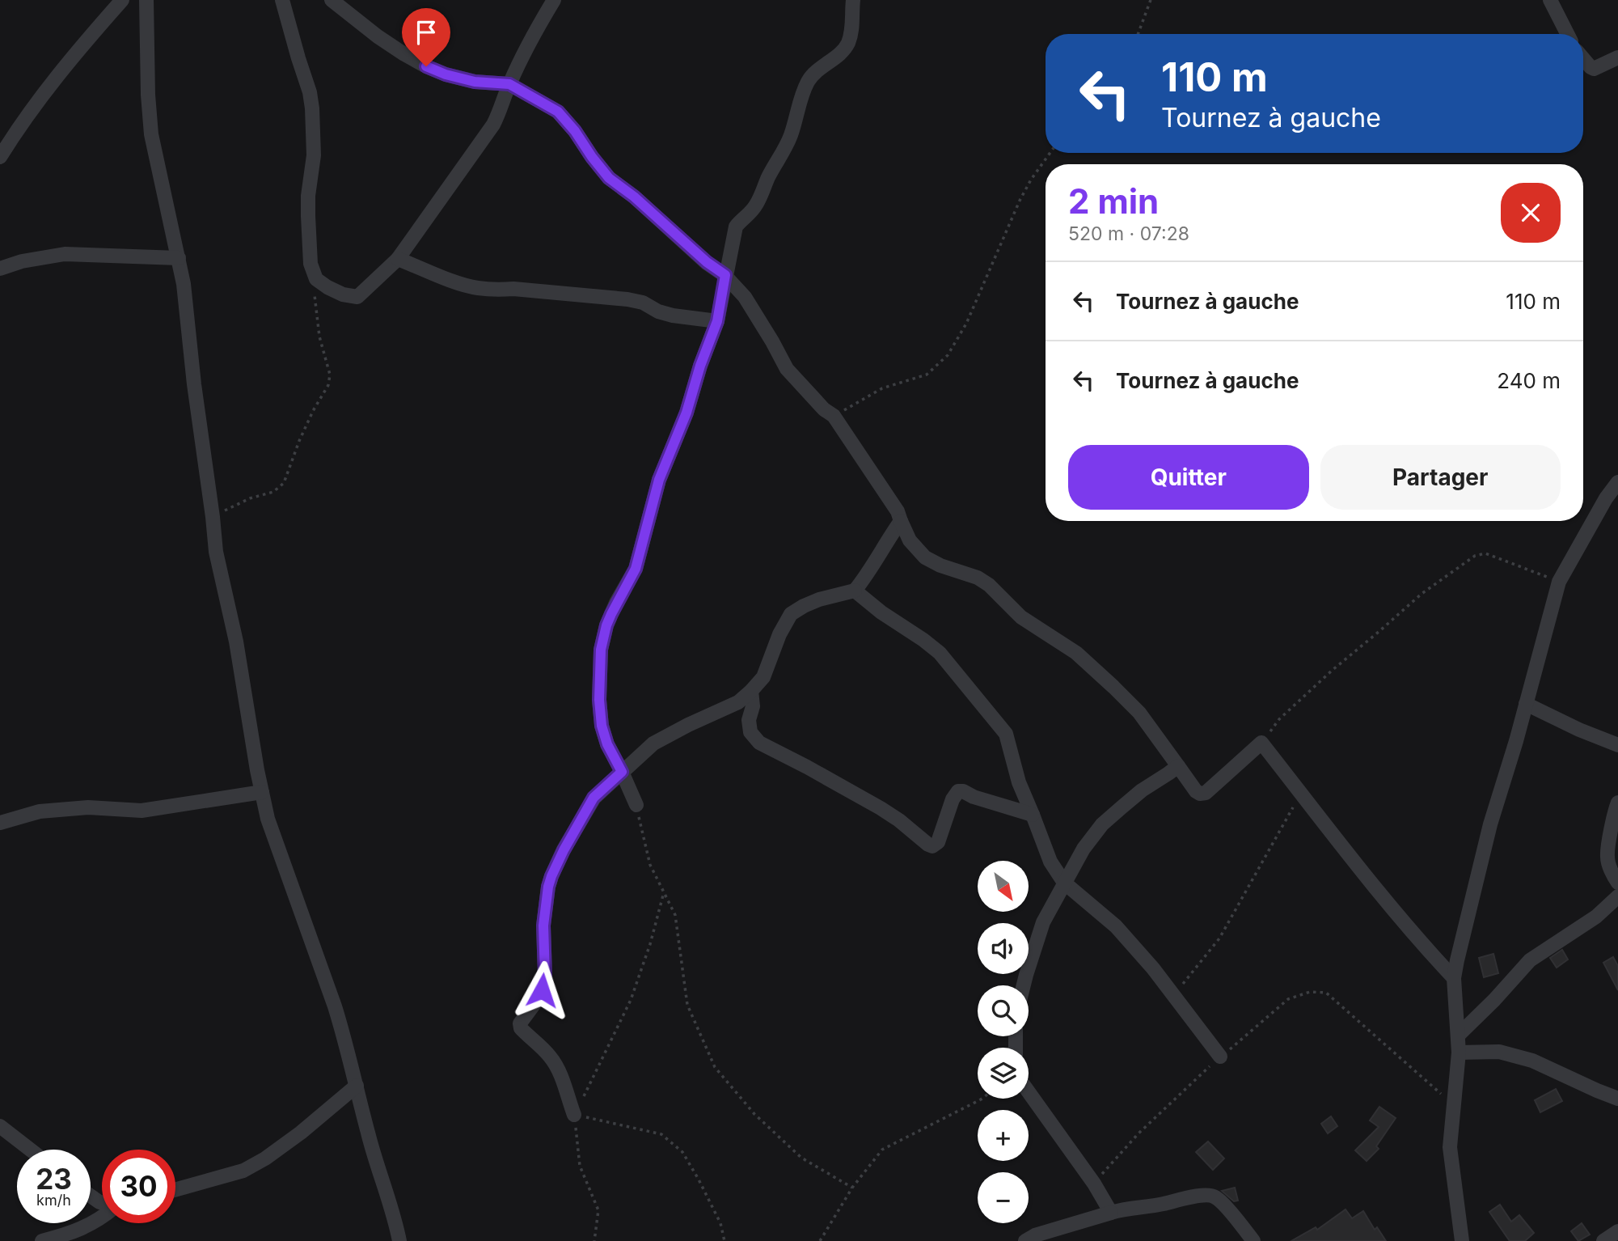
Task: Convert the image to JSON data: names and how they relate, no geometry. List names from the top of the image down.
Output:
{
  "north": "bottom right",
  "page": {
    "turn": ["110 m", "Tournez à gauche"],
    "heading": ["2 min", "520 m · 07:28"],
    "list": [
      {
        "name": "Tournez à gauche",
        "value": "110 m"
      },
      {
        "name": "Tournez à gauche",
        "value": "240 m"
      }
    ],
    "buttons": ["Quitter", "Partager"],
    "map_buttons": ["+", "−"],
    "speed": "23 km/h",
    "limit": "30"
  }
}
